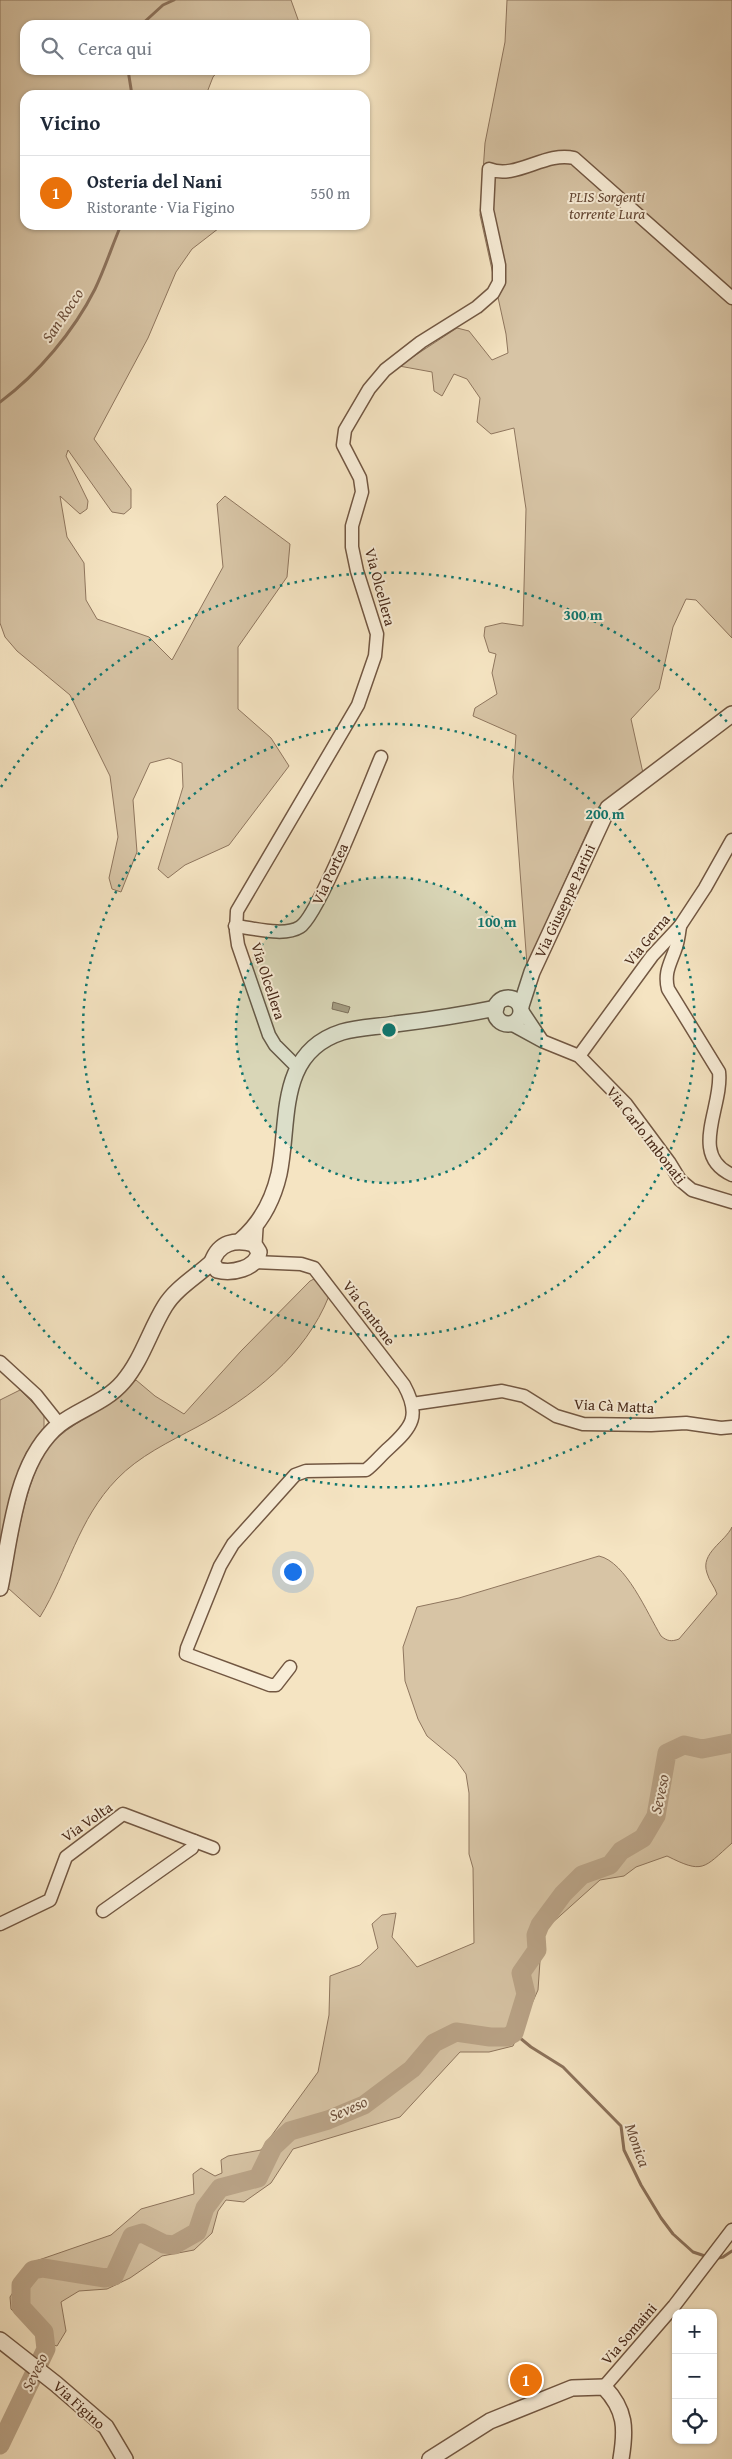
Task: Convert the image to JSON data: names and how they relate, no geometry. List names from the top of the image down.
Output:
{
  "streets": {
    "street": [
      "Via Olcellera",
      "Via Portea",
      "Via Giuseppe Parini",
      "Via Gerna",
      "Via Carlo Imbonati",
      "Via Cantone",
      "Via Cà Matta",
      "Via Volta",
      "Via Somaini",
      "Via Figino"
    ]
  },
  "crossings": [
    ["Via Olcellera", "Via Portea"],
    ["Via Giuseppe Parini", "Via Carlo Imbonati"],
    ["Via Gerna", "Via Carlo Imbonati"],
    ["Via Cantone", "Via Cà Matta"]
  ],
  "water": ["San Rocco", "Seveso", "Monica"],
  "parks": ["PLIS Sorgenti torrente Lura"],
  "page": {
    "search": "Cerca qui",
    "heading": "Vicino",
    "list": [
      {
        "mark": "1",
        "name": "Osteria del Nani",
        "note": "Ristorante · Via Figino",
        "value": "550 m"
      }
    ],
    "map_buttons": ["+", "−"],
    "pins": "1"
  },
  "rings": ["300 m", "200 m", "100 m"]
}
